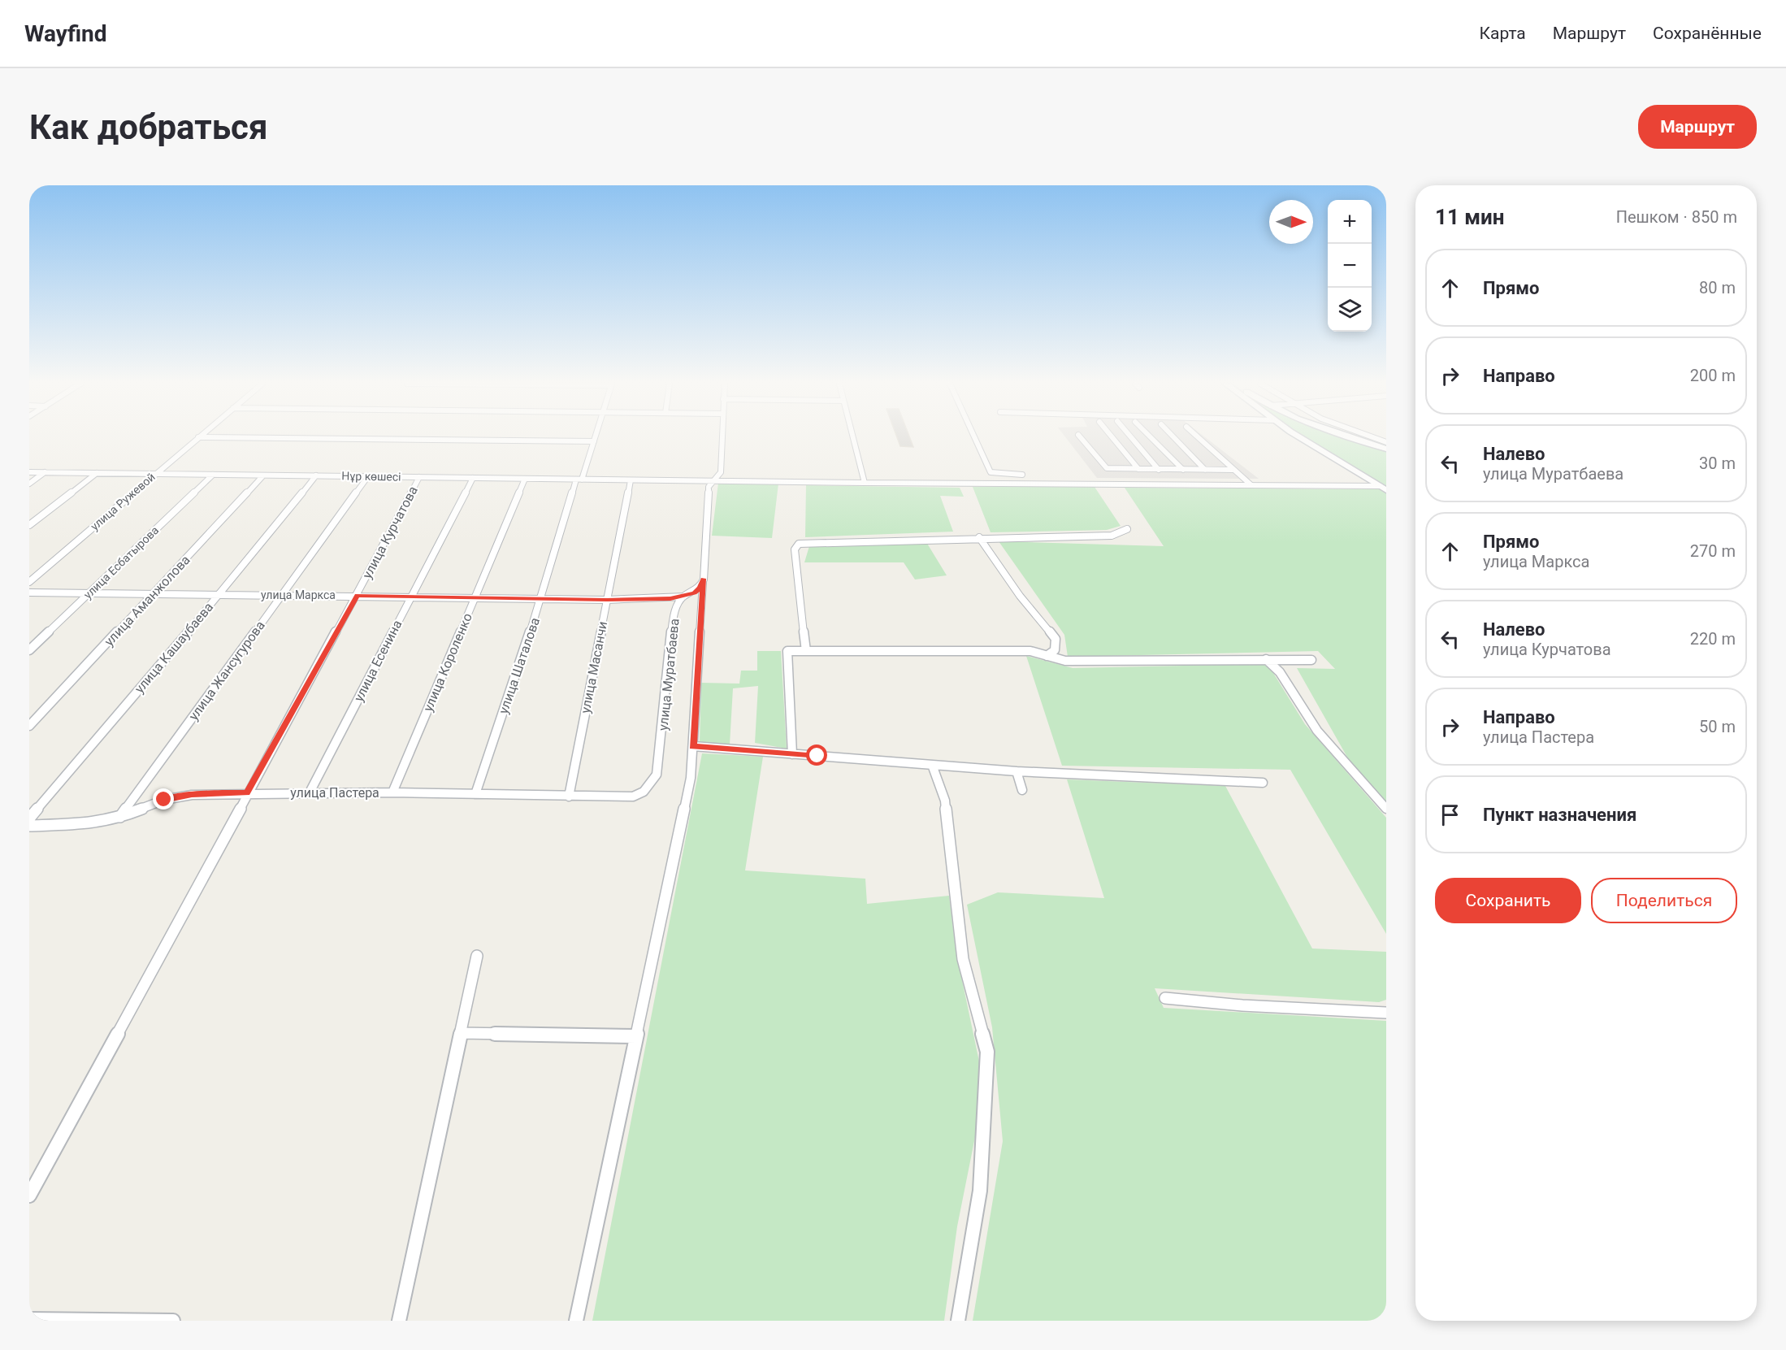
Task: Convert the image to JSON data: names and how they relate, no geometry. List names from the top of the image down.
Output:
{
  "streets": {
    "street": [
      "Нұр көшесі",
      "улица Ружевой",
      "улица Курчатова",
      "улица Есбатырова",
      "улица Маркса",
      "улица Аманжолова",
      "улица Кашаубаева",
      "улица Есенина",
      "улица Короленко",
      "улица Шаталова",
      "улица Масанчи",
      "улица Жансугурова",
      "улица Муратбаева",
      "улица Пастера"
    ]
  },
  "crossings": [
    ["Нұр көшесі", "улица Ружевой"],
    ["Нұр көшесі", "улица Курчатова"],
    ["Нұр көшесі", "улица Есбатырова"],
    ["Нұр көшесі", "улица Аманжолова"],
    ["Нұр көшесі", "улица Кашаубаева"],
    ["Нұр көшесі", "улица Есенина"],
    ["Нұр көшесі", "улица Короленко"],
    ["Нұр көшесі", "улица Шаталова"],
    ["Нұр көшесі", "улица Масанчи"],
    ["Нұр көшесі", "улица Жансугурова"],
    ["улица Курчатова", "улица Маркса"],
    ["улица Курчатова", "улица Пастера"],
    ["улица Есбатырова", "улица Маркса"],
    ["улица Маркса", "улица Аманжолова"],
    ["улица Маркса", "улица Кашаубаева"],
    ["улица Маркса", "улица Есенина"],
    ["улица Маркса", "улица Короленко"],
    ["улица Маркса", "улица Шаталова"],
    ["улица Маркса", "улица Масанчи"],
    ["улица Маркса", "улица Жансугурова"],
    ["улица Маркса", "улица Муратбаева"],
    ["улица Есенина", "улица Пастера"],
    ["улица Короленко", "улица Пастера"],
    ["улица Шаталова", "улица Пастера"],
    ["улица Масанчи", "улица Пастера"],
    ["улица Жансугурова", "улица Пастера"],
    ["улица Муратбаева", "улица Пастера"]
  ],
  "north": "right",
  "page": {
    "header": "Wayfind",
    "nav": ["Карта", "Маршрут", "Сохранённые"],
    "buttons": [
      "Маршрут",
      ["Сохранить", "Поделиться"]
    ],
    "title": "Как добраться",
    "heading": ["11 мин", "Пешком · 850 m"],
    "map_buttons": ["+", "−"],
    "list": [
      ["Прямо", "80 m"],
      ["Направо", "200 m"],
      ["Налево", "улица Муратбаева", "30 m"],
      ["Прямо", "улица Маркса", "270 m"],
      ["Налево", "улица Курчатова", "220 m"],
      ["Направо", "улица Пастера", "50 m"],
      "Пункт назначения"
    ]
  }
}
